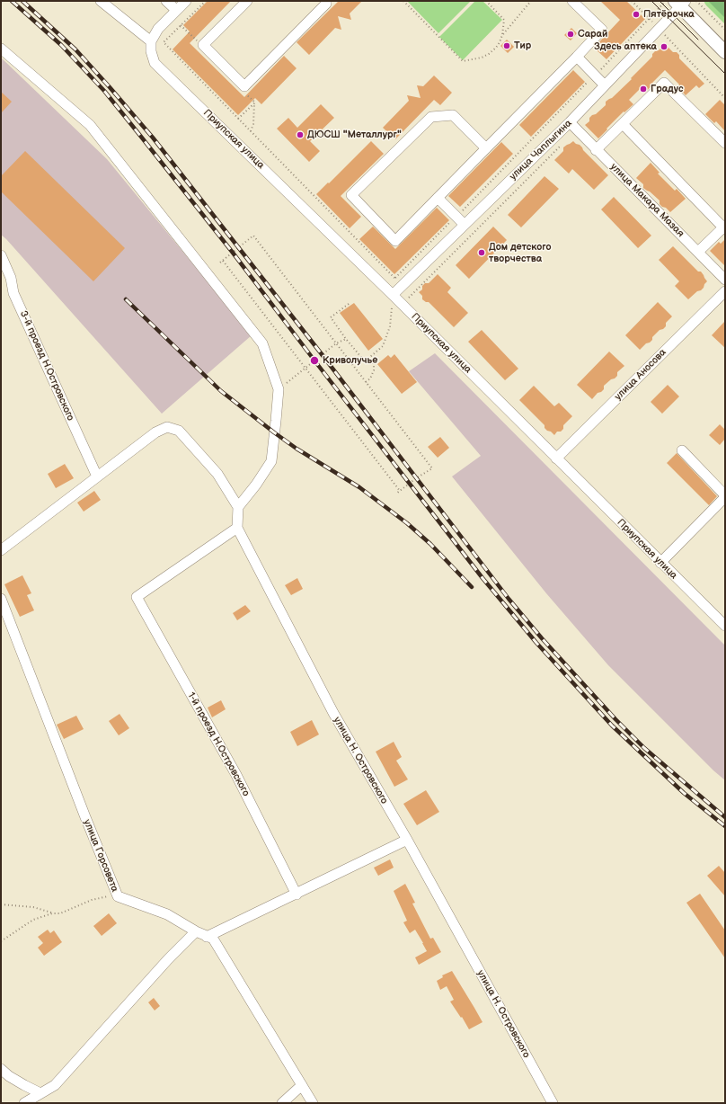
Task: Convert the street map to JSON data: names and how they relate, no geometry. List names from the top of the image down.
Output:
{
  "streets": {
    "street": [
      "Приупская улица",
      "улица Чаплыгина",
      "улица Макара Мазая",
      "3-й проезд Н.Островского",
      "улица Аносова",
      "1-й проезд Н.Островского",
      "улица Н. Островского",
      "улица Горсовета"
    ]
  },
  "crossings": [
    ["Приупская улица", "улица Чаплыгина"],
    ["Приупская улица", "улица Аносова"],
    ["улица Чаплыгина", "улица Макара Мазая"],
    ["1-й проезд Н.Островского", "улица Н. Островского"]
  ],
  "places": [
    "Пятёрочка",
    "Сарай",
    "Тир",
    "Здесь аптека",
    "Градус",
    "ДЮСШ \"Металлург\"",
    "Дом детского творчества",
    "Криволучье"
  ]
}
